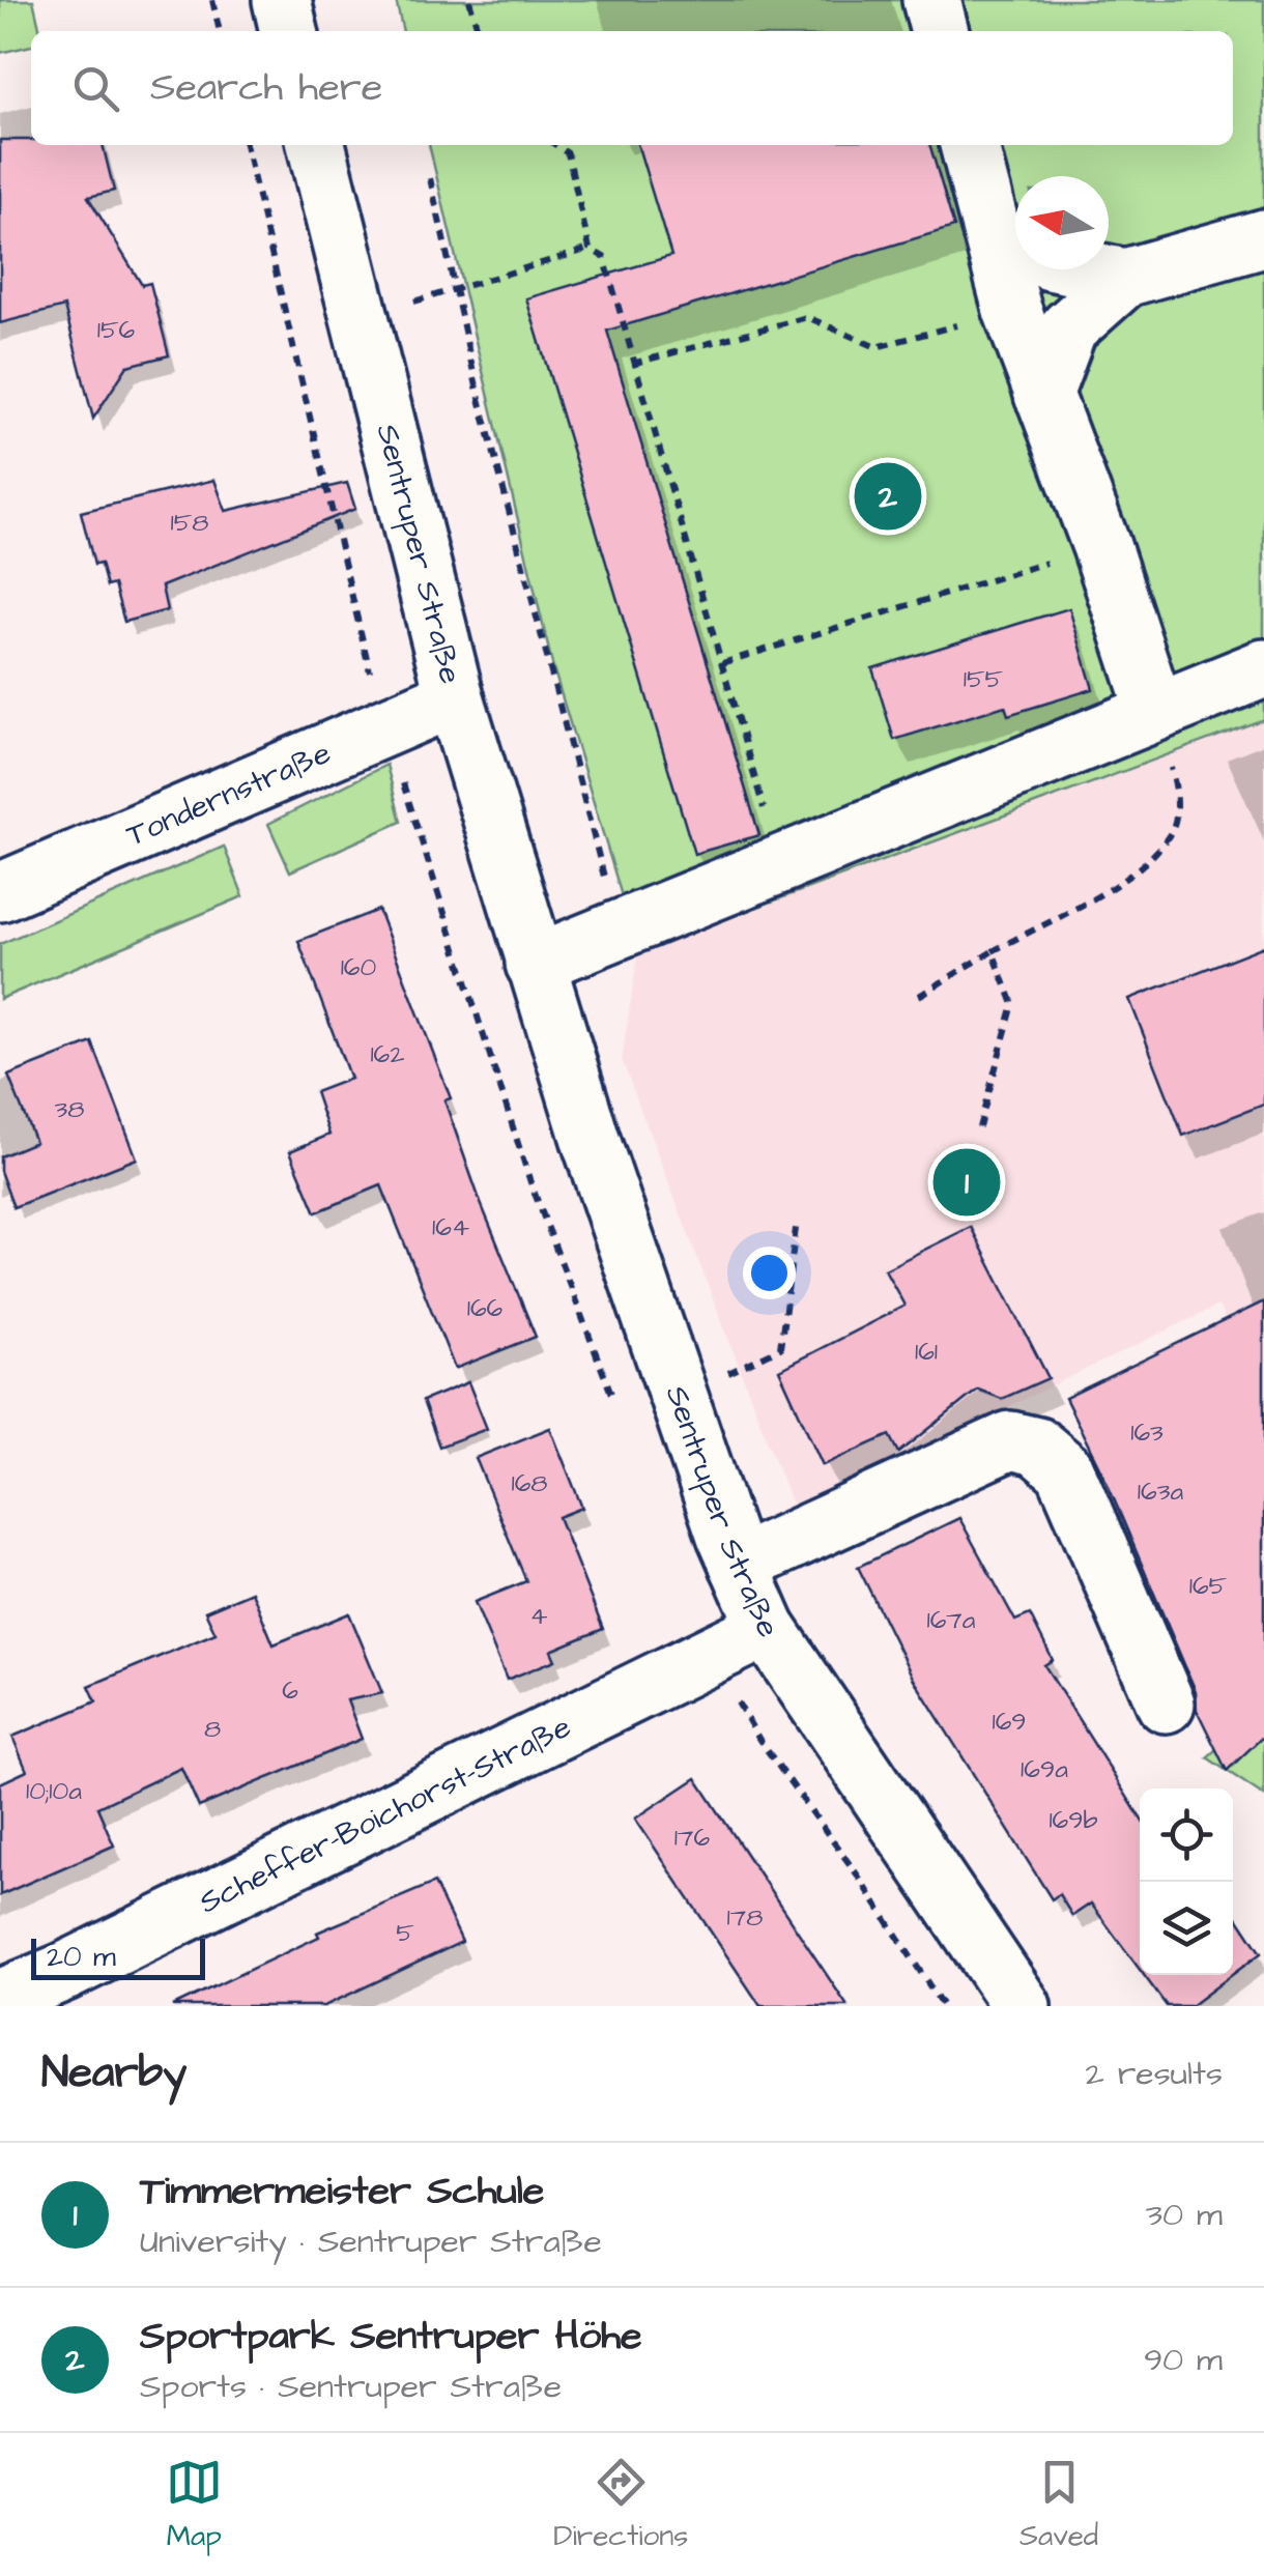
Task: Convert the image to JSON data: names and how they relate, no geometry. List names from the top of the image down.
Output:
{
  "streets": {
    "street": ["Sentruper Straße", "Tondernstraße", "Scheffer-Boichorst-Straße"]
  },
  "crossings": [
    ["Sentruper Straße", "Tondernstraße"],
    ["Sentruper Straße", "Scheffer-Boichorst-Straße"]
  ],
  "house_numbers": [
    "156",
    "158",
    "155",
    "160",
    "162",
    "38",
    "164",
    "166",
    "161",
    "163",
    "168",
    "163a",
    "165",
    "4",
    "167a",
    "6",
    "169",
    "8",
    "169a",
    "10;10a",
    "169b",
    "176",
    "178",
    "5"
  ],
  "scale_bar": "20 m",
  "north": "left",
  "page": {
    "search": "Search here",
    "pins": ["2", "1"],
    "scale": "20 m",
    "heading": ["Nearby", "2 results"],
    "list": [
      {
        "mark": "1",
        "name": "Timmermeister Schule",
        "note": "University · Sentruper Straße",
        "value": "30 m"
      },
      {
        "mark": "2",
        "name": "Sportpark Sentruper Höhe",
        "note": "Sports · Sentruper Straße",
        "value": "90 m"
      }
    ],
    "nav": ["Map", "Directions", "Saved"]
  }
}
